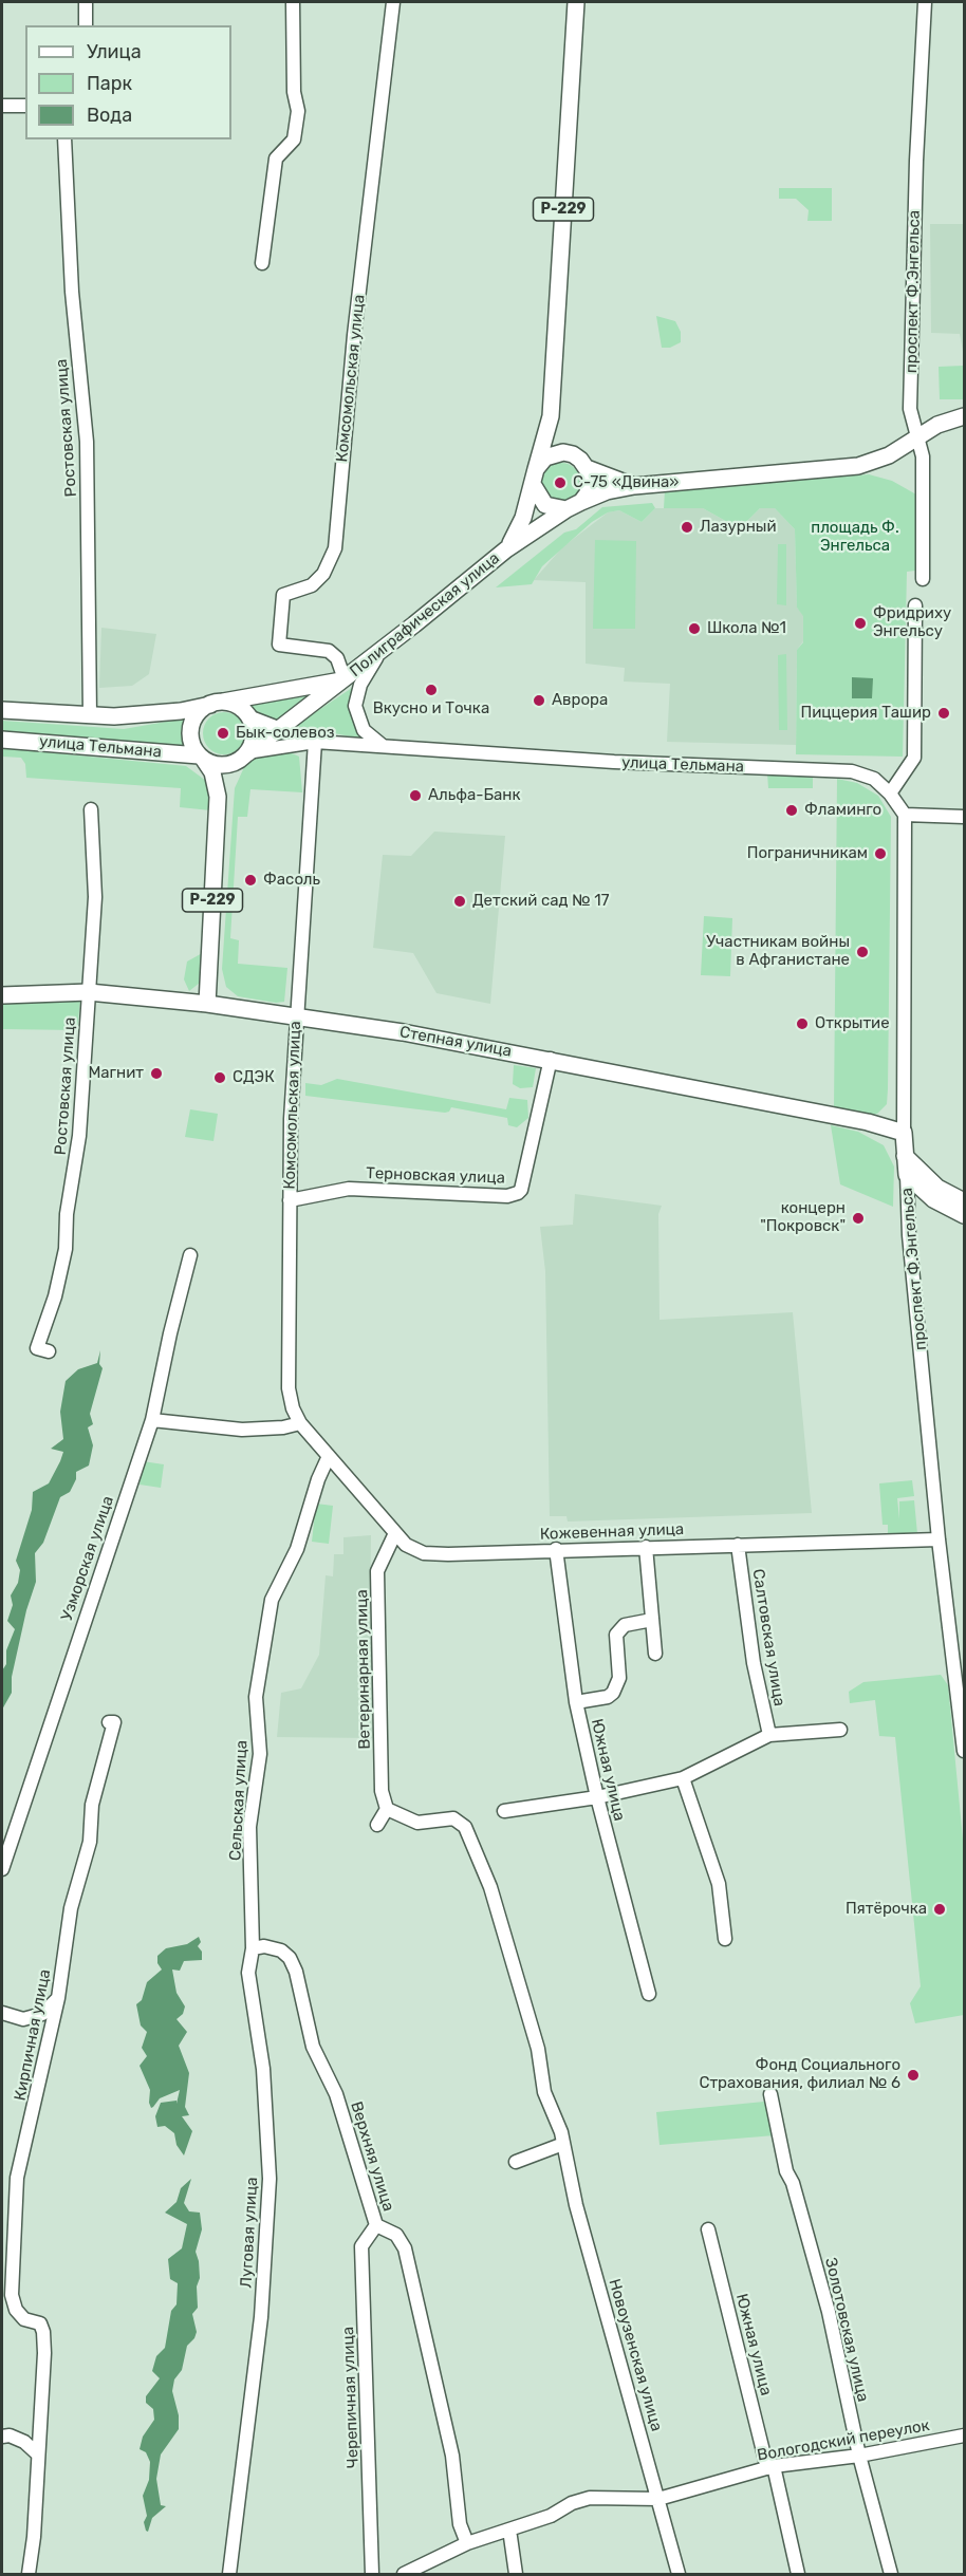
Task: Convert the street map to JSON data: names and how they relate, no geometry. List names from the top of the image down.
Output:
{
  "streets": {
    "main road": [
      "Р-229",
      "проспект Ф.Энгельса",
      "Полиграфическая улица",
      "улица Тельмана",
      "Степная улица"
    ],
    "street": [
      "Комсомольская улица",
      "Ростовская улица",
      "Терновская улица",
      "Кожевенная улица",
      "Узморская улица",
      "Салтовская улица",
      "Ветеринарная улица",
      "Южная улица",
      "Сельская улица",
      "Кирпичная улица",
      "Верхняя улица",
      "Луговая улица",
      "Золотовская улица",
      "Новоузенская улица",
      "Черепичная улица",
      "Вологодский переулок"
    ]
  },
  "crossings": [
    ["Р-229", "Полиграфическая улица"],
    ["Р-229", "улица Тельмана"],
    ["Р-229", "Степная улица"],
    ["проспект Ф.Энгельса", "Полиграфическая улица"],
    ["проспект Ф.Энгельса", "улица Тельмана"],
    ["проспект Ф.Энгельса", "Степная улица"],
    ["проспект Ф.Энгельса", "Кожевенная улица"],
    ["Комсомольская улица", "Полиграфическая улица"],
    ["Комсомольская улица", "улица Тельмана"],
    ["Комсомольская улица", "Степная улица"],
    ["Комсомольская улица", "Терновская улица"],
    ["Комсомольская улица", "Кожевенная улица"],
    ["Комсомольская улица", "Сельская улица"],
    ["Ростовская улица", "улица Тельмана"],
    ["Ростовская улица", "Степная улица"],
    ["Полиграфическая улица", "улица Тельмана"],
    ["Степная улица", "Терновская улица"],
    ["Кожевенная улица", "Салтовская улица"],
    ["Кожевенная улица", "Ветеринарная улица"],
    ["Кожевенная улица", "Южная улица"],
    ["Кожевенная улица", "Сельская улица"],
    ["Ветеринарная улица", "Новоузенская улица"],
    ["Южная улица", "Вологодский переулок"],
    ["Сельская улица", "Луговая улица"],
    ["Верхняя улица", "Луговая улица"],
    ["Верхняя улица", "Черепичная улица"],
    ["Верхняя улица", "Вологодский переулок"],
    ["Золотовская улица", "Вологодский переулок"],
    ["Новоузенская улица", "Вологодский переулок"]
  ],
  "parks": ["площадь Ф. Энгельса"],
  "places": [
    "С-75 «Двина»",
    "Лазурный",
    "Фридриху Энгельсу",
    "Школа №1",
    "Вкусно и Точка",
    "Аврора",
    "Пиццерия Ташир",
    "Бык-солевоз",
    "Альфа-Банк",
    "Фламинго",
    "Пограничникам",
    "Фасоль",
    "Детский сад № 17",
    "Участникам войны в Афганистане",
    "Открытие",
    "Магнит",
    "СДЭК",
    "концерн \"Покровск\"",
    "Пятёрочка",
    "Фонд Социального Страхования, филиал № 6"
  ],
  "legend": ["Улица", "Парк", "Вода"]
}
